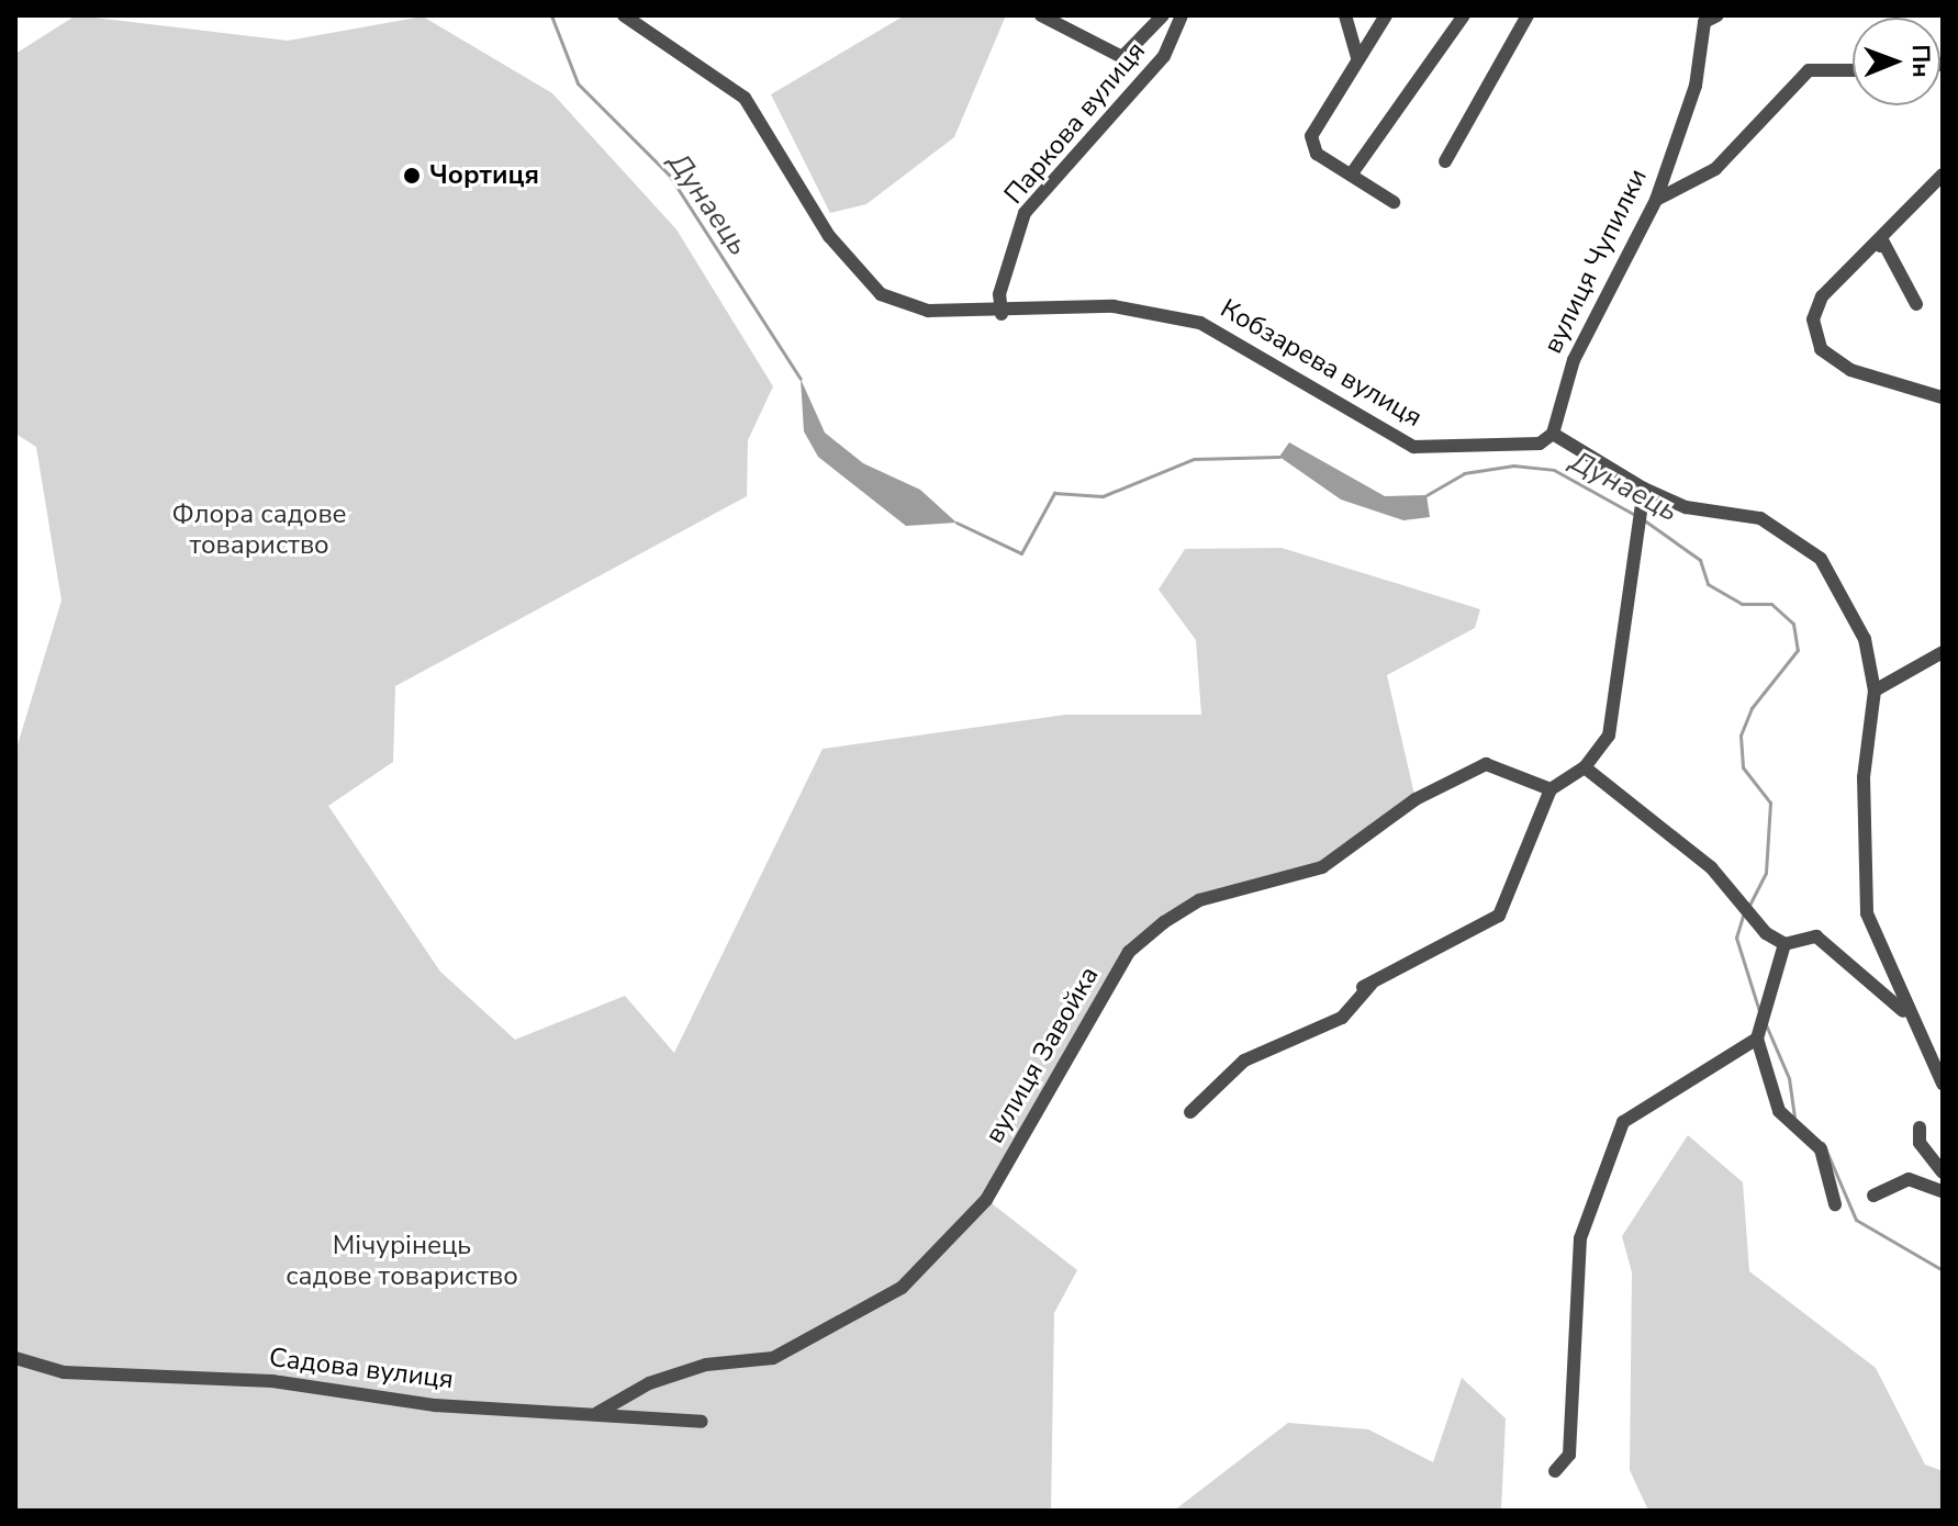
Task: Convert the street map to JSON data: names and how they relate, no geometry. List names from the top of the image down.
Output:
{
  "streets": {
    "street": [
      "Паркова вулиця",
      "вулиця Чупилки",
      "Кобзарева вулиця",
      "вулиця Завойка",
      "Садова вулиця"
    ]
  },
  "crossings": [
    ["Паркова вулиця", "Кобзарева вулиця"],
    ["вулиця Чупилки", "Кобзарева вулиця"],
    ["вулиця Завойка", "Садова вулиця"]
  ],
  "water": ["Дунаець"],
  "parks": ["Флора садове товариство", "Мічурінець садове товариство"],
  "places": ["Чортиця"],
  "north": "right"
}
